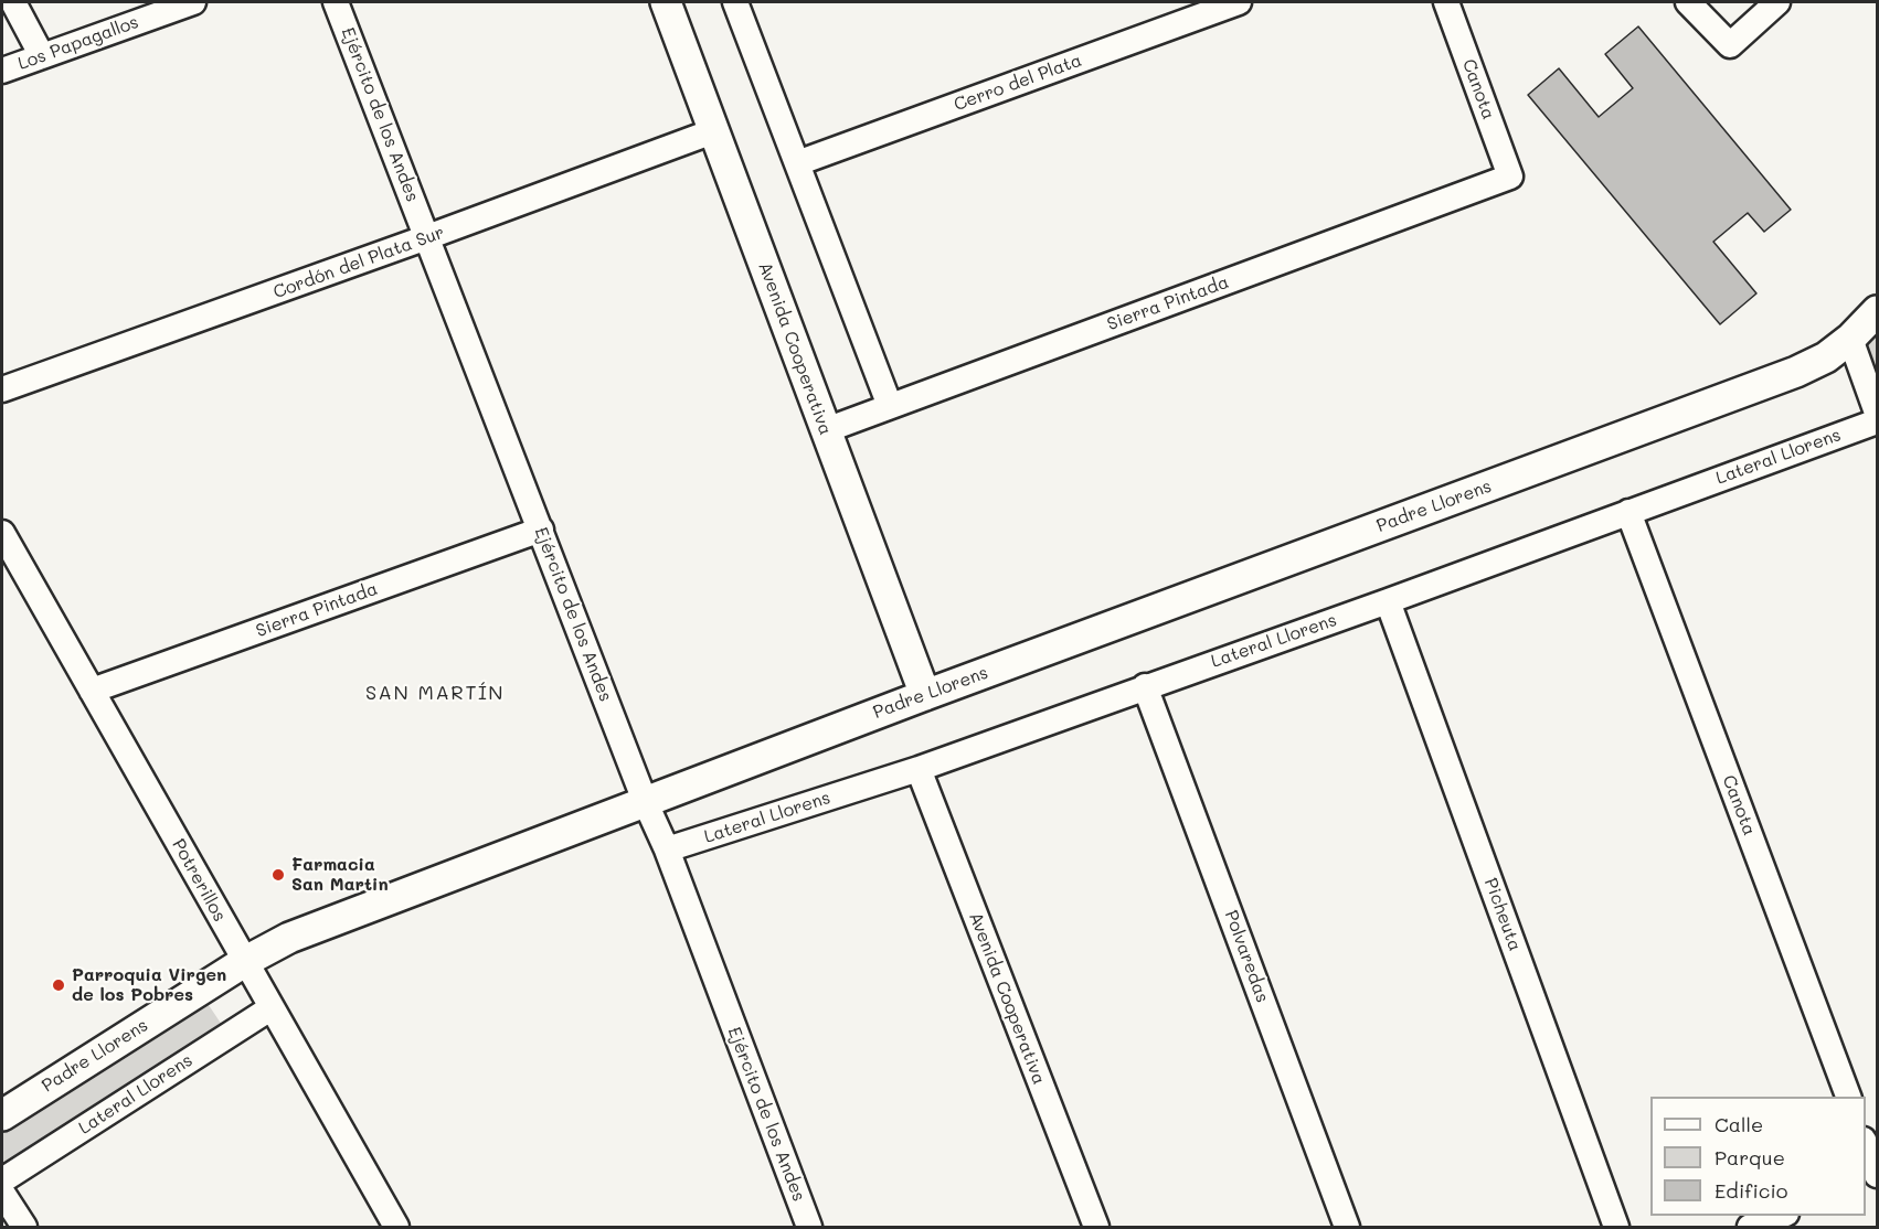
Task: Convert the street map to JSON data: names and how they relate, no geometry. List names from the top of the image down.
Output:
{
  "streets": {
    "street": [
      "Los Papagallos",
      "Cerro del Plata",
      "Canota",
      "Ejército de los Andes",
      "Cordón del Plata Sur",
      "Sierra Pintada",
      "Avenida Cooperativa",
      "Lateral Llorens",
      "Padre Llorens",
      "Potrerillos",
      "Picheuta",
      "Polvaredas"
    ]
  },
  "crossings": [
    ["Canota", "Sierra Pintada"],
    ["Canota", "Lateral Llorens"],
    ["Ejército de los Andes", "Cordón del Plata Sur"],
    ["Ejército de los Andes", "Sierra Pintada"],
    ["Ejército de los Andes", "Lateral Llorens"],
    ["Ejército de los Andes", "Padre Llorens"],
    ["Cordón del Plata Sur", "Avenida Cooperativa"],
    ["Sierra Pintada", "Avenida Cooperativa"],
    ["Sierra Pintada", "Potrerillos"],
    ["Avenida Cooperativa", "Lateral Llorens"],
    ["Avenida Cooperativa", "Padre Llorens"],
    ["Lateral Llorens", "Potrerillos"],
    ["Lateral Llorens", "Picheuta"],
    ["Lateral Llorens", "Polvaredas"],
    ["Padre Llorens", "Potrerillos"]
  ],
  "districts": ["SAN MARTÍN"],
  "places": ["Farmacia San Martin", "Parroquia Virgen de los Pobres"],
  "legend": ["Calle", "Parque", "Edificio"]
}
